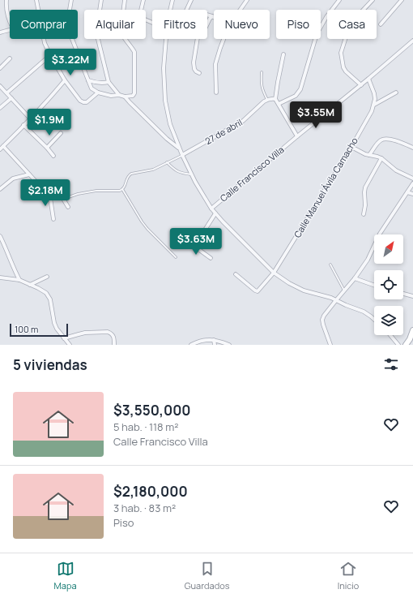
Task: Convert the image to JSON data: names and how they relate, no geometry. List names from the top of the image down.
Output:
{
  "streets": {
    "street": ["27 de abril", "Calle Francisco Villa", "Calle Manuel Ávila Camacho"]
  },
  "scale_bar": "100 m",
  "north": "top right",
  "page": {
    "chip": [
      "Comprar",
      "Alquilar",
      "Filtros",
      "Nuevo",
      "Piso",
      "Casa"
    ],
    "price": [
      "$3.22M",
      "$3.55M",
      "$1.9M",
      "$2.18M",
      "$3.63M"
    ],
    "scale": "100 m",
    "heading": "5 viviendas",
    "list": [
      {
        "name": "$3,550,000",
        "note": "5 hab. · 118 m² · Calle Francisco Villa"
      },
      {
        "name": "$2,180,000",
        "note": "3 hab. · 83 m² · Piso"
      }
    ],
    "tabs": ["Mapa", "Guardados", "Inicio"]
  }
}
